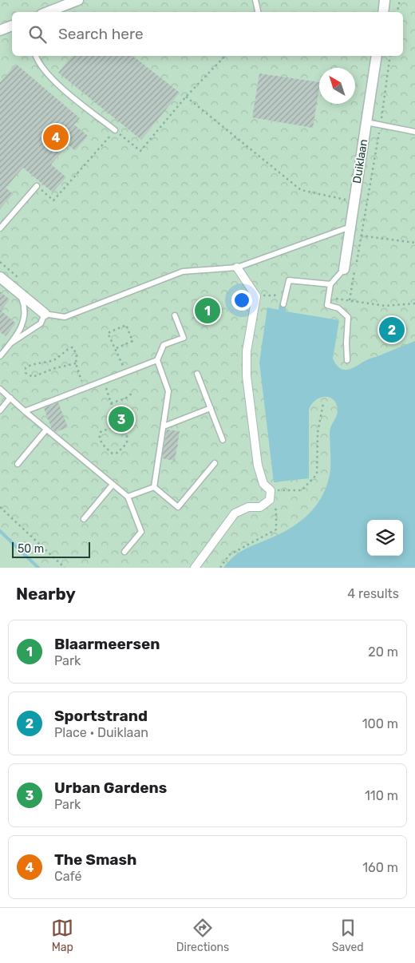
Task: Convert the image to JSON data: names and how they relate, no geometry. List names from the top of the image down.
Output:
{
  "streets": {
    "street": ["Duiklaan"]
  },
  "scale_bar": "50 m",
  "north": "top left",
  "page": {
    "search": "Search here",
    "pins": [
      "4",
      "1",
      "2",
      "3"
    ],
    "scale": "50 m",
    "heading": ["Nearby", "4 results"],
    "list": [
      {
        "mark": "1",
        "name": "Blaarmeersen",
        "note": "Park",
        "value": "20 m"
      },
      {
        "mark": "2",
        "name": "Sportstrand",
        "note": "Place · Duiklaan",
        "value": "100 m"
      },
      {
        "mark": "3",
        "name": "Urban Gardens",
        "note": "Park",
        "value": "110 m"
      },
      {
        "mark": "4",
        "name": "The Smash",
        "note": "Café",
        "value": "160 m"
      }
    ],
    "nav": ["Map", "Directions", "Saved"]
  }
}
